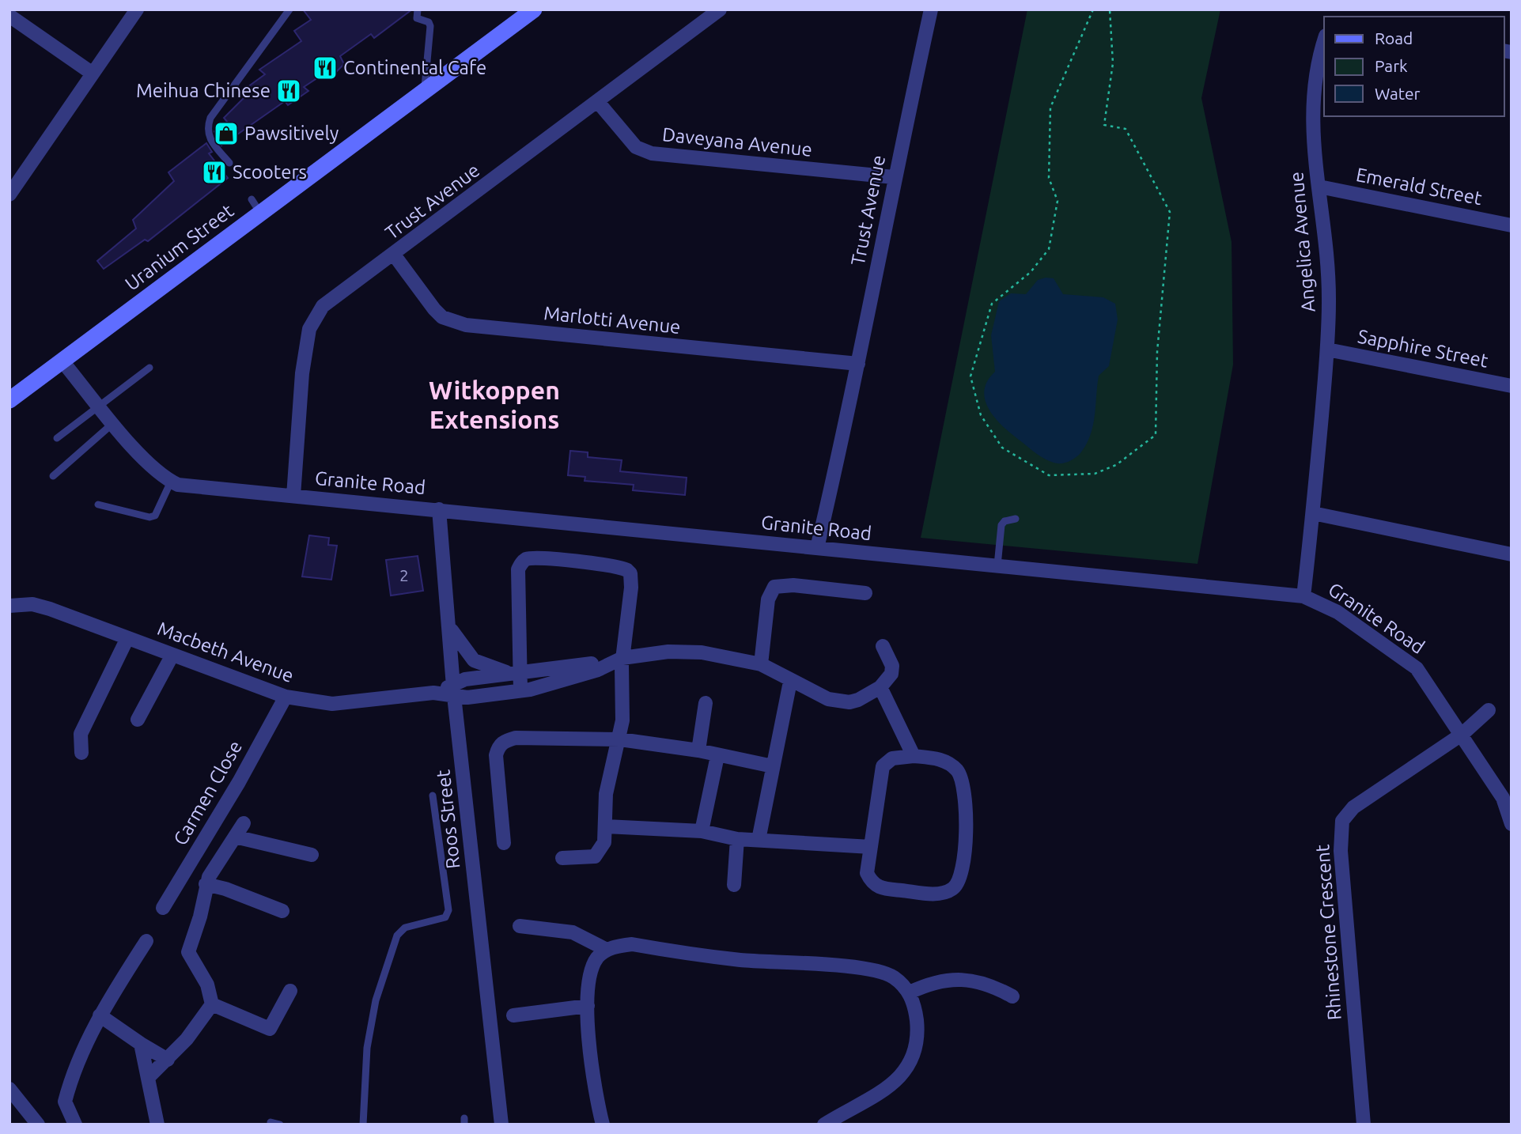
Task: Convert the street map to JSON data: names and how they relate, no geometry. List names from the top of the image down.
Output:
{
  "streets": {
    "street": [
      "Daveyana Avenue",
      "Emerald Street",
      "Trust Avenue",
      "Angelica Avenue",
      "Uranium Street",
      "Marlotti Avenue",
      "Sapphire Street",
      "Granite Road",
      "Macbeth Avenue",
      "Carmen Close",
      "Roos Street",
      "Rhinestone Crescent"
    ]
  },
  "crossings": [
    ["Daveyana Avenue", "Trust Avenue"],
    ["Emerald Street", "Angelica Avenue"],
    ["Trust Avenue", "Marlotti Avenue"],
    ["Trust Avenue", "Granite Road"],
    ["Angelica Avenue", "Sapphire Street"],
    ["Angelica Avenue", "Granite Road"],
    ["Uranium Street", "Granite Road"],
    ["Granite Road", "Roos Street"],
    ["Granite Road", "Rhinestone Crescent"],
    ["Macbeth Avenue", "Carmen Close"],
    ["Macbeth Avenue", "Roos Street"]
  ],
  "districts": ["Witkoppen Extensions"],
  "places": {
    "restaurant": ["Continental Cafe", "Meihua Chinese", "Scooters"],
    "shop": ["Pawsitively"]
  },
  "house_numbers": ["2"],
  "legend": ["Road", "Park", "Water"]
}
